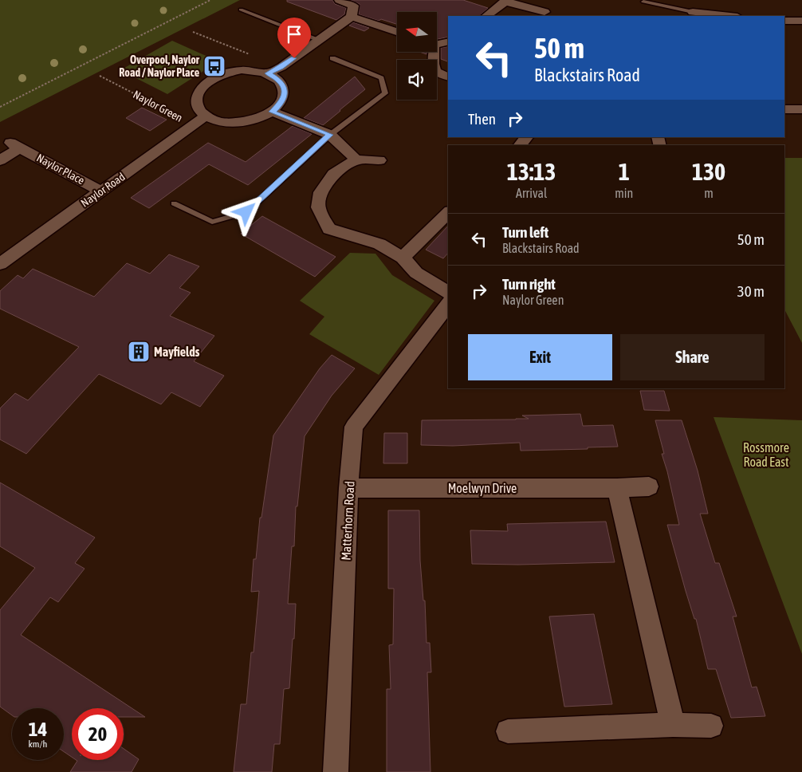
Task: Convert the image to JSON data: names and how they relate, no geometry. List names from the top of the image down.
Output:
{
  "streets": {
    "street": [
      "Naylor Green",
      "Naylor Place",
      "Naylor Road",
      "Moelwyn Drive",
      "Matterhorn Road"
    ]
  },
  "crossings": [
    ["Naylor Green", "Naylor Road"],
    ["Naylor Place", "Naylor Road"],
    ["Moelwyn Drive", "Matterhorn Road"]
  ],
  "parks": ["Rossmore Road East"],
  "places": {
    "bus stop": ["Overpool, Naylor Road / Naylor Place"],
    "building": ["Mayfields"]
  },
  "north": "left",
  "page": {
    "turn": ["50 m", "Blackstairs Road"],
    "then": "Then",
    "eta": [
      "13:13",
      "Arrival",
      "1",
      "min",
      "130",
      "m"
    ],
    "list": [
      {
        "name": "Turn left",
        "note": "Blackstairs Road",
        "value": "50 m"
      },
      {
        "name": "Turn right",
        "note": "Naylor Green",
        "value": "30 m"
      }
    ],
    "buttons": ["Exit", "Share"],
    "speed": "14 km/h",
    "limit": "20"
  }
}
